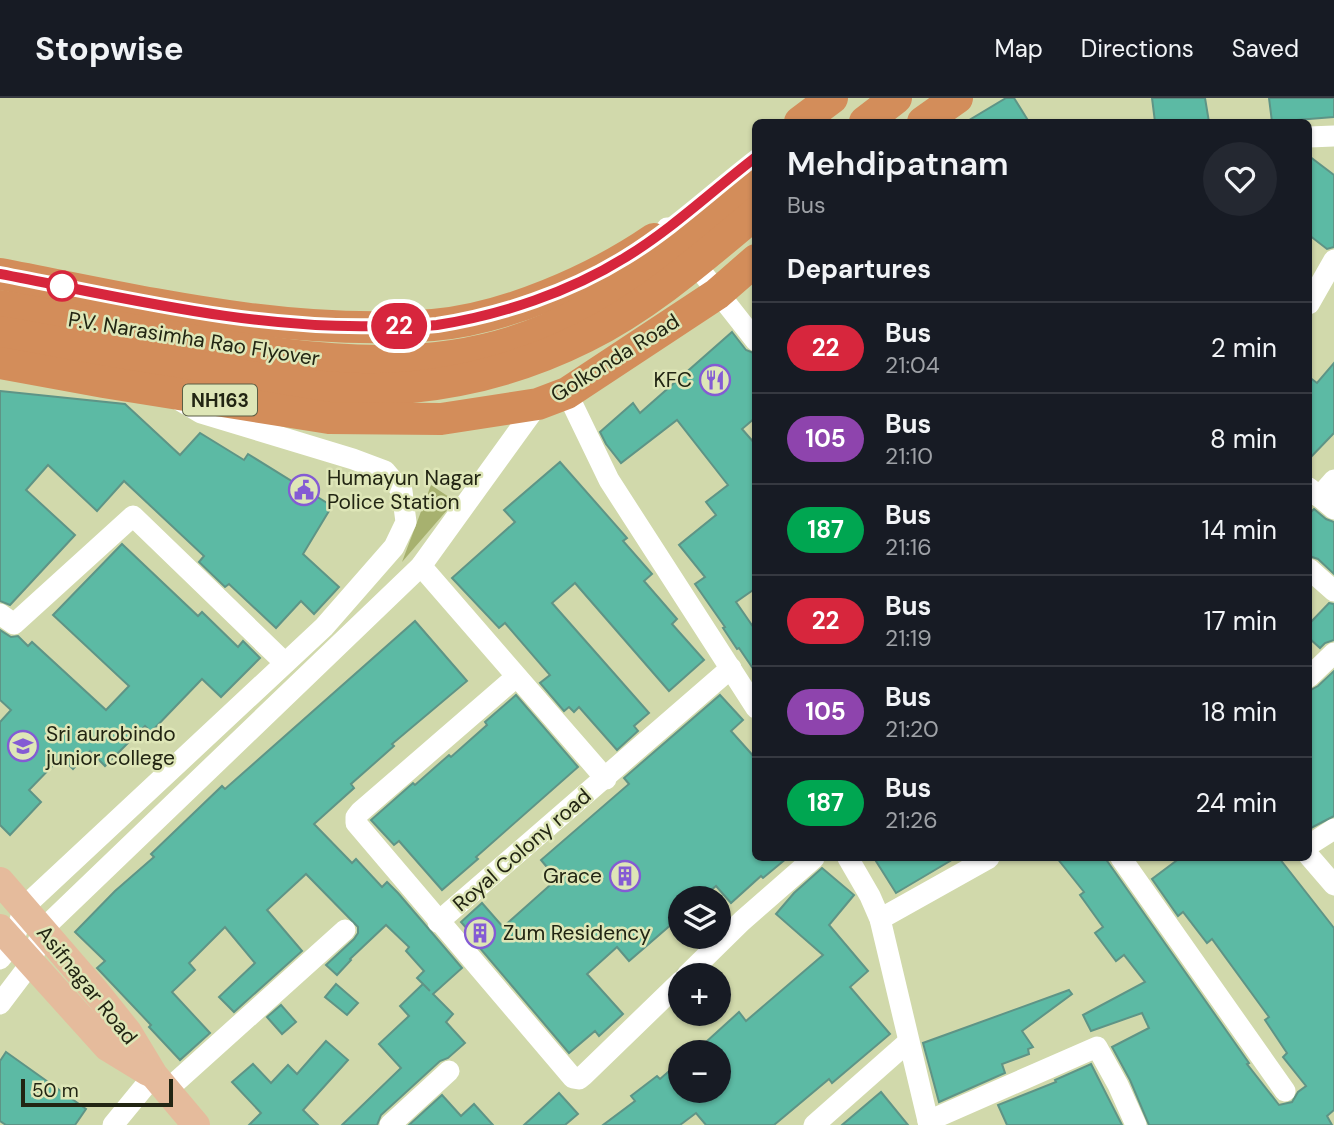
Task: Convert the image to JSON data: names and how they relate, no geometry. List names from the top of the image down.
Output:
{
  "streets": {
    "highway": ["P.V. Narasimha Rao Flyover", "Golkonda Road", "NH163"],
    "main road": ["Asifnagar Road"],
    "street": ["Royal Colony road"]
  },
  "places": {
    "restaurant": ["KFC"],
    "public building": ["Humayun Nagar Police Station"],
    "school or university": ["Sri aurobindo junior college"],
    "building": ["Grace", "Zum Residency"]
  },
  "lines": ["bus line 22"],
  "scale_bar": "50 m",
  "page": {
    "header": "Stopwise",
    "nav": ["Map", "Directions", "Saved"],
    "on_map": "22",
    "heading": [
      ["Mehdipatnam", "Bus"],
      "Departures"
    ],
    "list": [
      {
        "mark": "22",
        "name": "Bus",
        "note": "21:04",
        "value": "2 min"
      },
      {
        "mark": "105",
        "name": "Bus",
        "note": "21:10",
        "value": "8 min"
      },
      {
        "mark": "187",
        "name": "Bus",
        "note": "21:16",
        "value": "14 min"
      },
      {
        "mark": "22",
        "name": "Bus",
        "note": "21:19",
        "value": "17 min"
      },
      {
        "mark": "105",
        "name": "Bus",
        "note": "21:20",
        "value": "18 min"
      },
      {
        "mark": "187",
        "name": "Bus",
        "note": "21:26",
        "value": "24 min"
      }
    ],
    "map_buttons": ["+", "−"],
    "scale": "50 m"
  }
}
